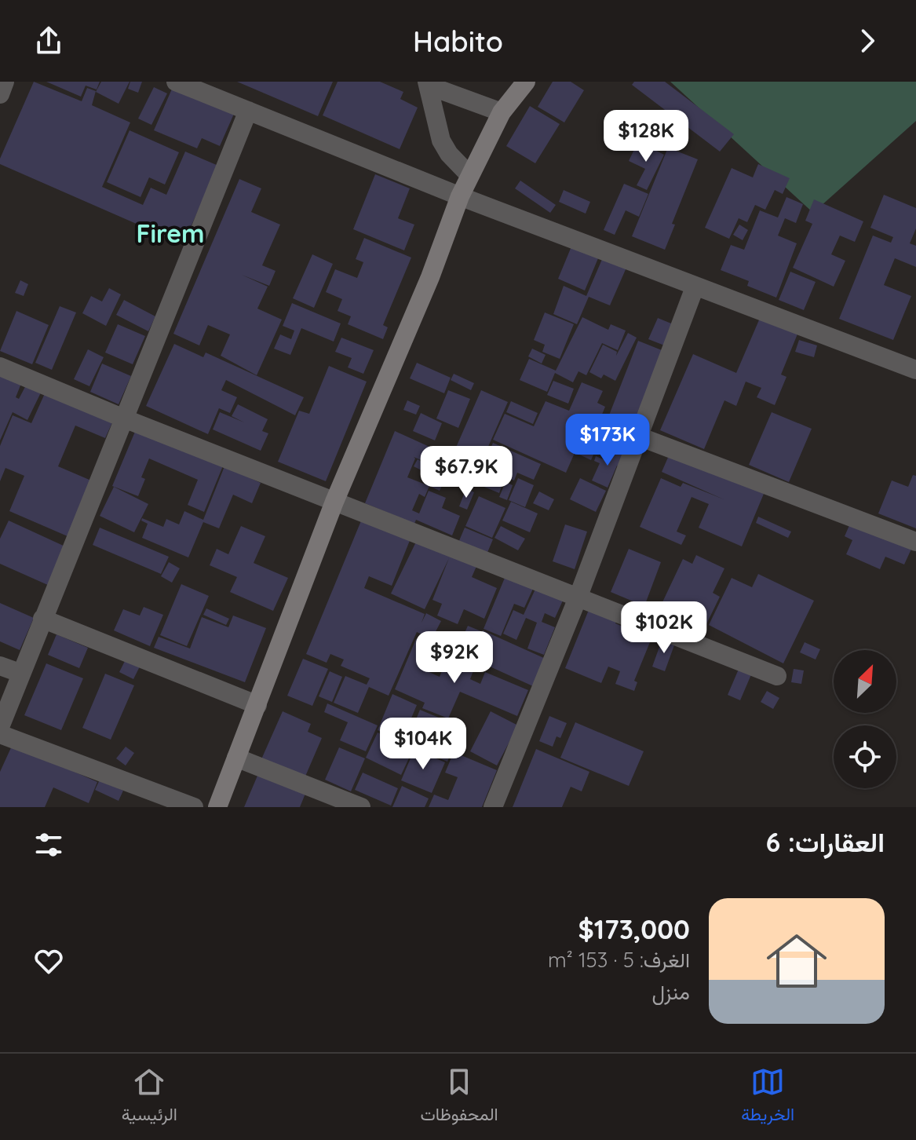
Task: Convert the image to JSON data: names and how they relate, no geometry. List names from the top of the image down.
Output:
{
  "districts": ["Firem"],
  "north": "top right",
  "page": {
    "header": "Habito",
    "price": [
      "$128K",
      "$173K",
      "$67.9K",
      "$102K",
      "$92K",
      "$104K"
    ],
    "heading": "العقارات: 6",
    "list": [
      {
        "name": "$173,000",
        "note": "الغرف: 5 · 153 m² · منزل"
      }
    ],
    "tabs": ["الخريطة", "المحفوظات", "الرئيسية"]
  }
}
